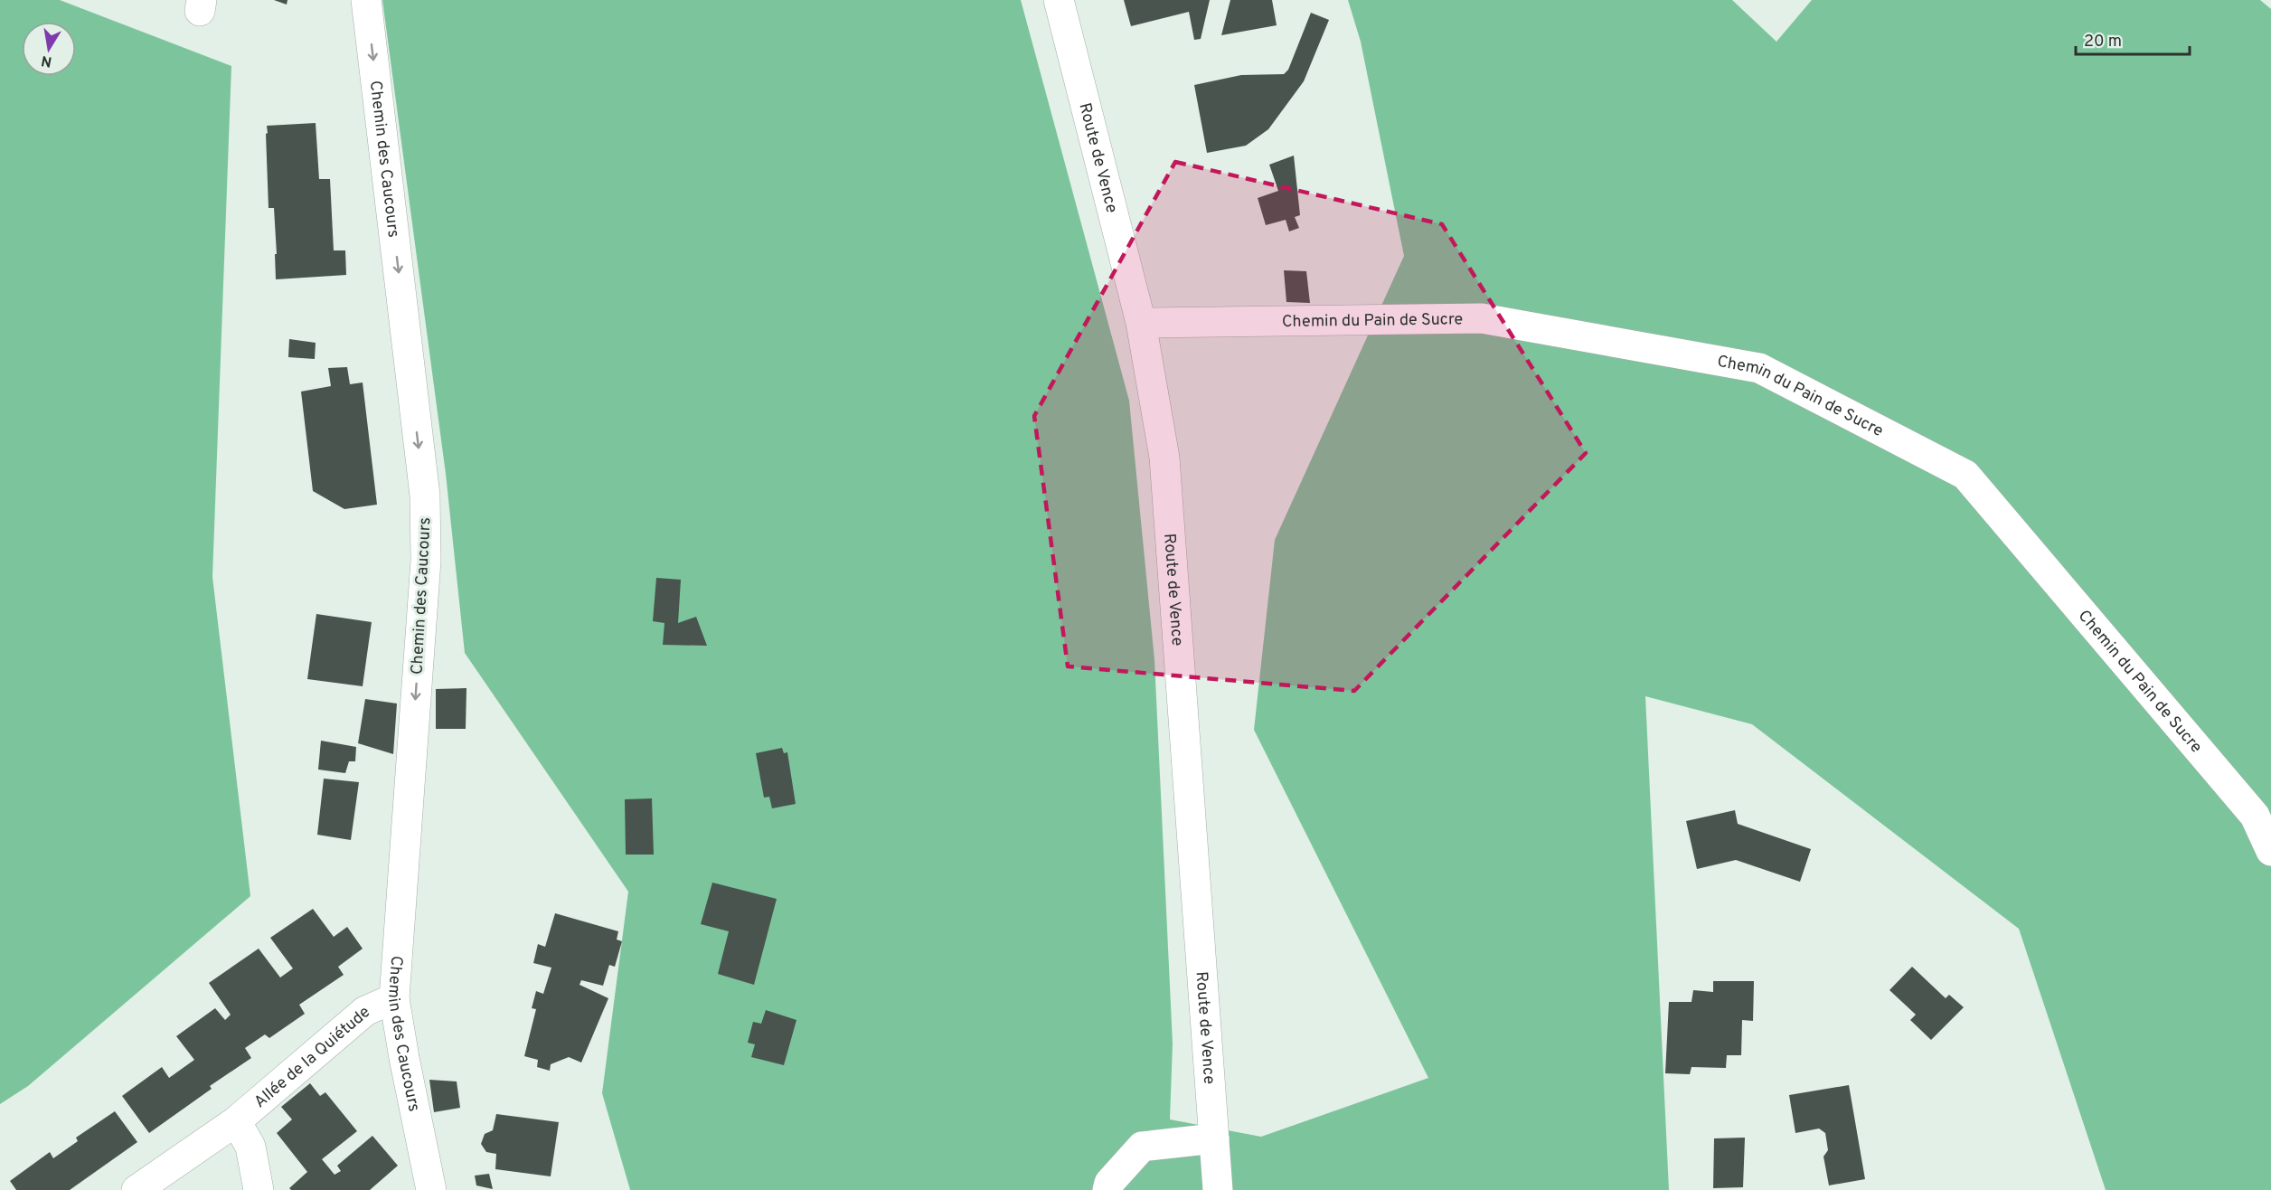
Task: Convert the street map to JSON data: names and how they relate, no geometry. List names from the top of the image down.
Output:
{
  "streets": {
    "street": [
      "Route de Vence",
      "Chemin des Caucours",
      "Chemin du Pain de Sucre",
      "Allée de la Quiétude"
    ]
  },
  "crossings": [
    ["Route de Vence", "Chemin du Pain de Sucre"],
    ["Chemin des Caucours", "Allée de la Quiétude"]
  ],
  "one_way": ["Chemin des Caucours"],
  "scale_bar": "20 m",
  "north": "bottom"
}
